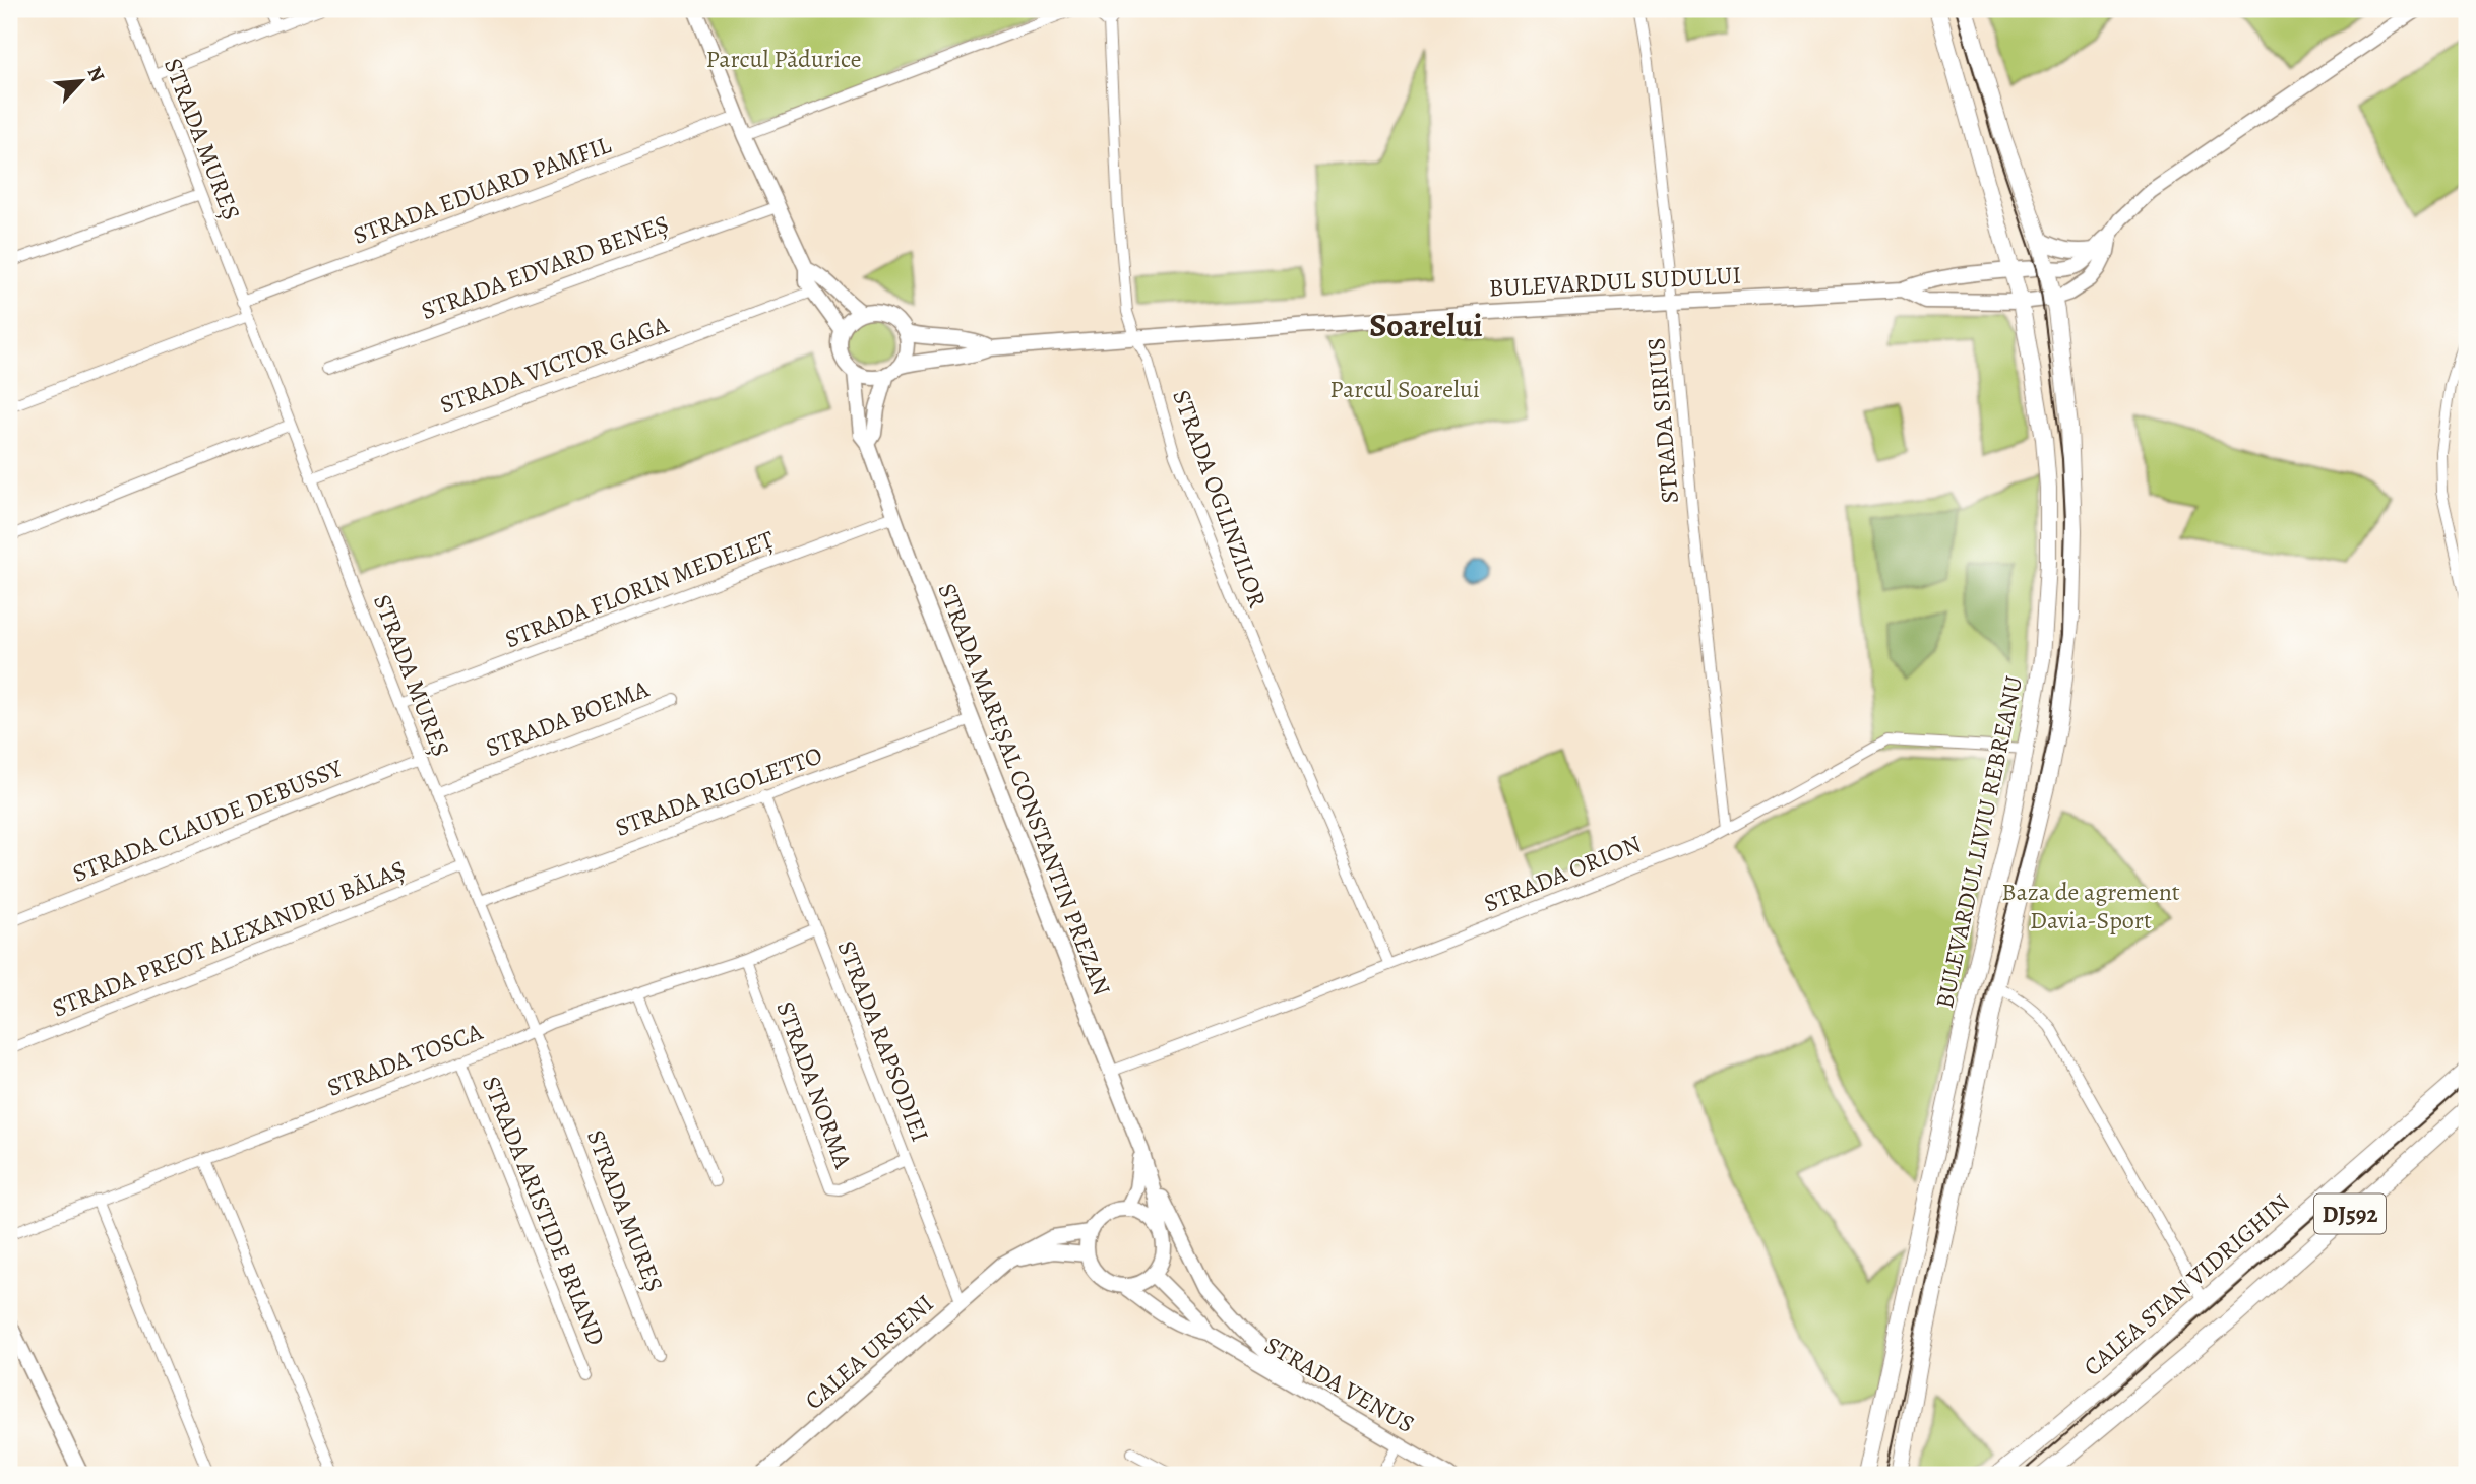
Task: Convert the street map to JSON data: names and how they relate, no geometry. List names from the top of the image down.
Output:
{
  "streets": {
    "main road": [
      "BULEVARDUL SUDULUI",
      "STRADA MAREȘAL CONSTANTIN PREZAN",
      "BULEVARDUL LIVIU REBREANU",
      "DJ592",
      "CALEA STAN VIDRIGHIN",
      "CALEA URSENI",
      "STRADA VENUS"
    ],
    "street": [
      "STRADA MUREȘ",
      "STRADA EDUARD PAMFIL",
      "STRADA EDVARD BENEȘ",
      "STRADA VICTOR GAGA",
      "STRADA SIRIUS",
      "STRADA OGLINZILOR",
      "STRADA FLORIN MEDELEȚ",
      "STRADA BOEMA",
      "STRADA RIGOLETTO",
      "STRADA CLAUDE DEBUSSY",
      "STRADA ORION",
      "STRADA PREOT ALEXANDRU BĂLAȘ",
      "STRADA RAPSODIEI",
      "STRADA TOSCA",
      "STRADA NORMA",
      "STRADA ARISTIDE BRIAND"
    ]
  },
  "crossings": [
    ["STRADA MUREȘ", "STRADA EDUARD PAMFIL"],
    ["STRADA MUREȘ", "STRADA VICTOR GAGA"],
    ["STRADA MUREȘ", "STRADA FLORIN MEDELEȚ"],
    ["STRADA MUREȘ", "STRADA BOEMA"],
    ["STRADA MUREȘ", "STRADA RIGOLETTO"],
    ["STRADA MUREȘ", "STRADA CLAUDE DEBUSSY"],
    ["STRADA MUREȘ", "STRADA PREOT ALEXANDRU BĂLAȘ"],
    ["STRADA MUREȘ", "STRADA TOSCA"],
    ["BULEVARDUL SUDULUI", "STRADA SIRIUS"],
    ["BULEVARDUL SUDULUI", "STRADA OGLINZILOR"],
    ["BULEVARDUL SUDULUI", "STRADA MAREȘAL CONSTANTIN PREZAN"],
    ["BULEVARDUL SUDULUI", "BULEVARDUL LIVIU REBREANU"],
    ["STRADA SIRIUS", "STRADA ORION"],
    ["STRADA OGLINZILOR", "STRADA ORION"],
    ["STRADA FLORIN MEDELEȚ", "STRADA MAREȘAL CONSTANTIN PREZAN"],
    ["STRADA MAREȘAL CONSTANTIN PREZAN", "STRADA RIGOLETTO"],
    ["STRADA MAREȘAL CONSTANTIN PREZAN", "STRADA ORION"],
    ["STRADA MAREȘAL CONSTANTIN PREZAN", "CALEA URSENI"],
    ["STRADA MAREȘAL CONSTANTIN PREZAN", "STRADA VENUS"],
    ["STRADA RIGOLETTO", "STRADA RAPSODIEI"],
    ["BULEVARDUL LIVIU REBREANU", "STRADA ORION"],
    ["STRADA RAPSODIEI", "STRADA TOSCA"],
    ["STRADA RAPSODIEI", "STRADA NORMA"],
    ["STRADA RAPSODIEI", "CALEA URSENI"],
    ["STRADA TOSCA", "STRADA NORMA"],
    ["STRADA TOSCA", "STRADA ARISTIDE BRIAND"],
    ["CALEA URSENI", "STRADA VENUS"]
  ],
  "districts": ["Soarelui"],
  "parks": ["Parcul Pădurice", "Parcul Soarelui", "Baza de agrement Davia-Sport"],
  "north": "top right"
}
